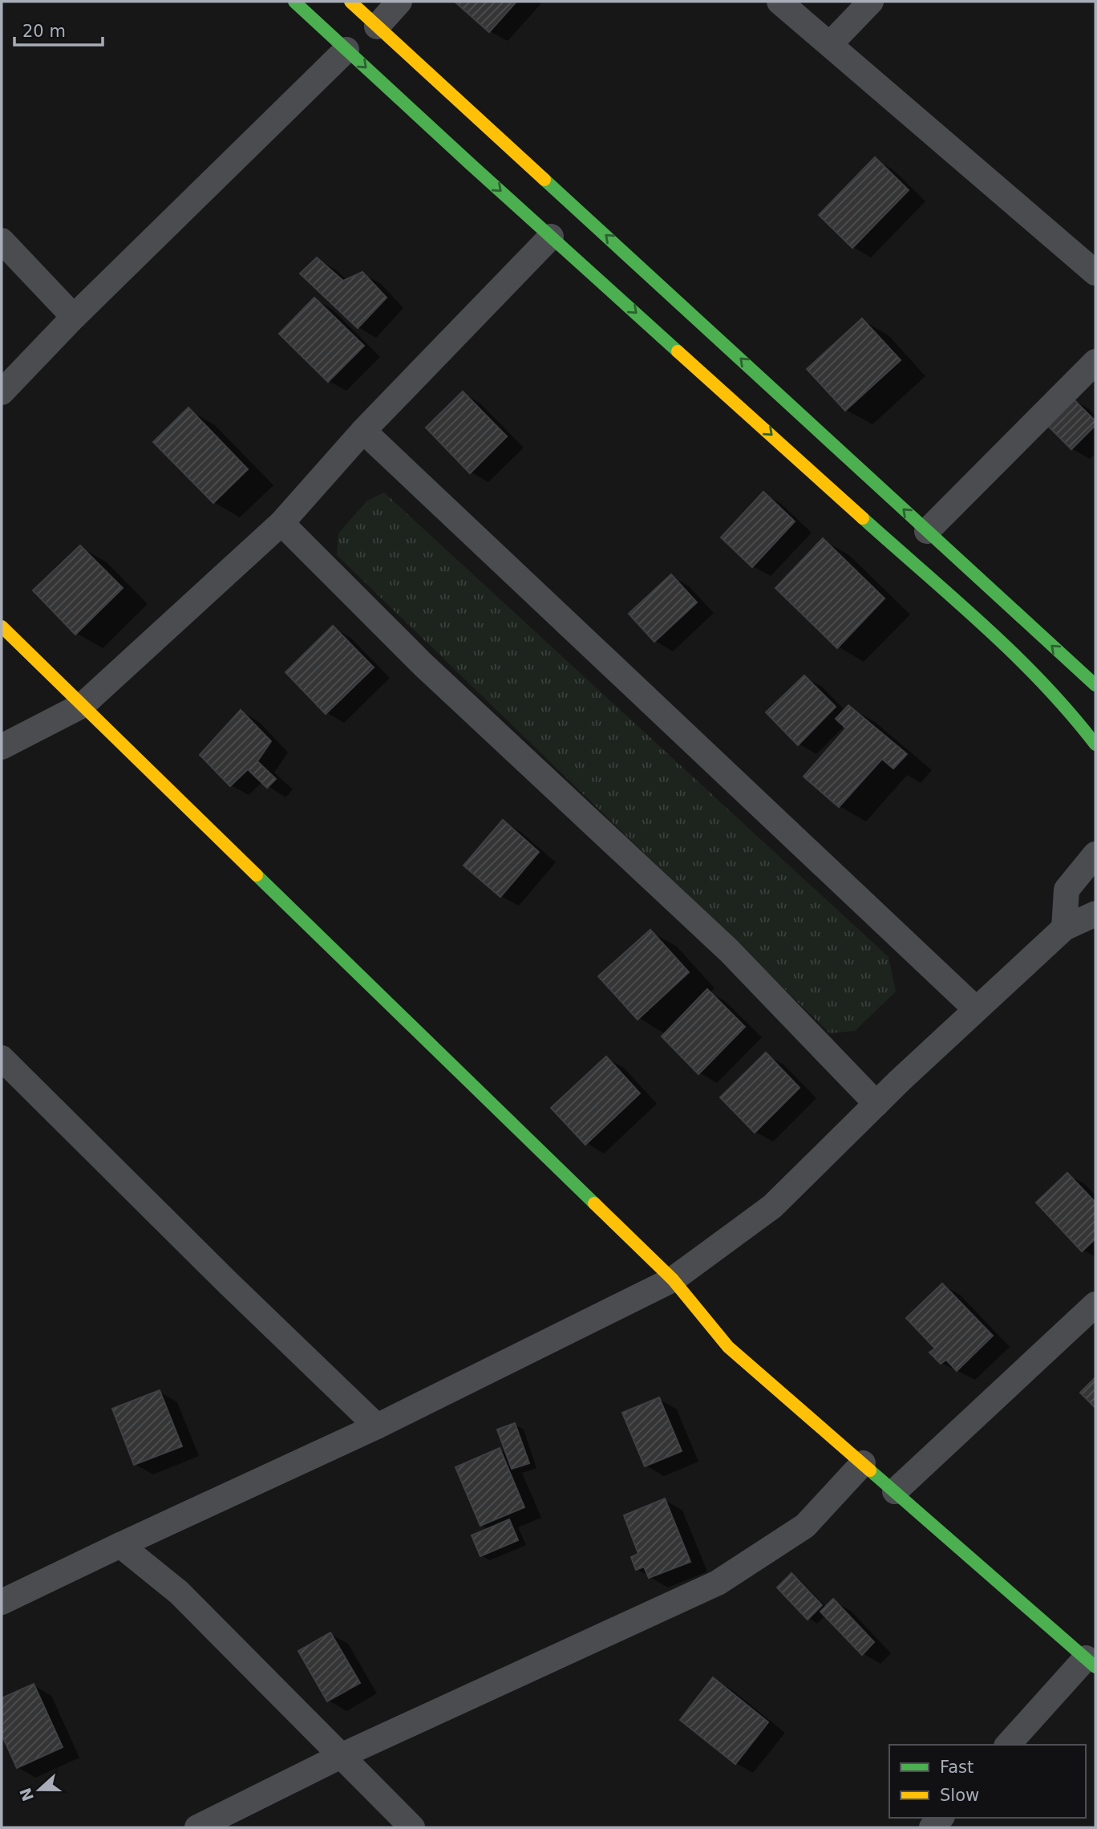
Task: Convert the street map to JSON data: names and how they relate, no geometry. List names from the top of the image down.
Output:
{
  "legend": ["Fast", "Slow"],
  "scale_bar": "20 m",
  "north": "left"
}
